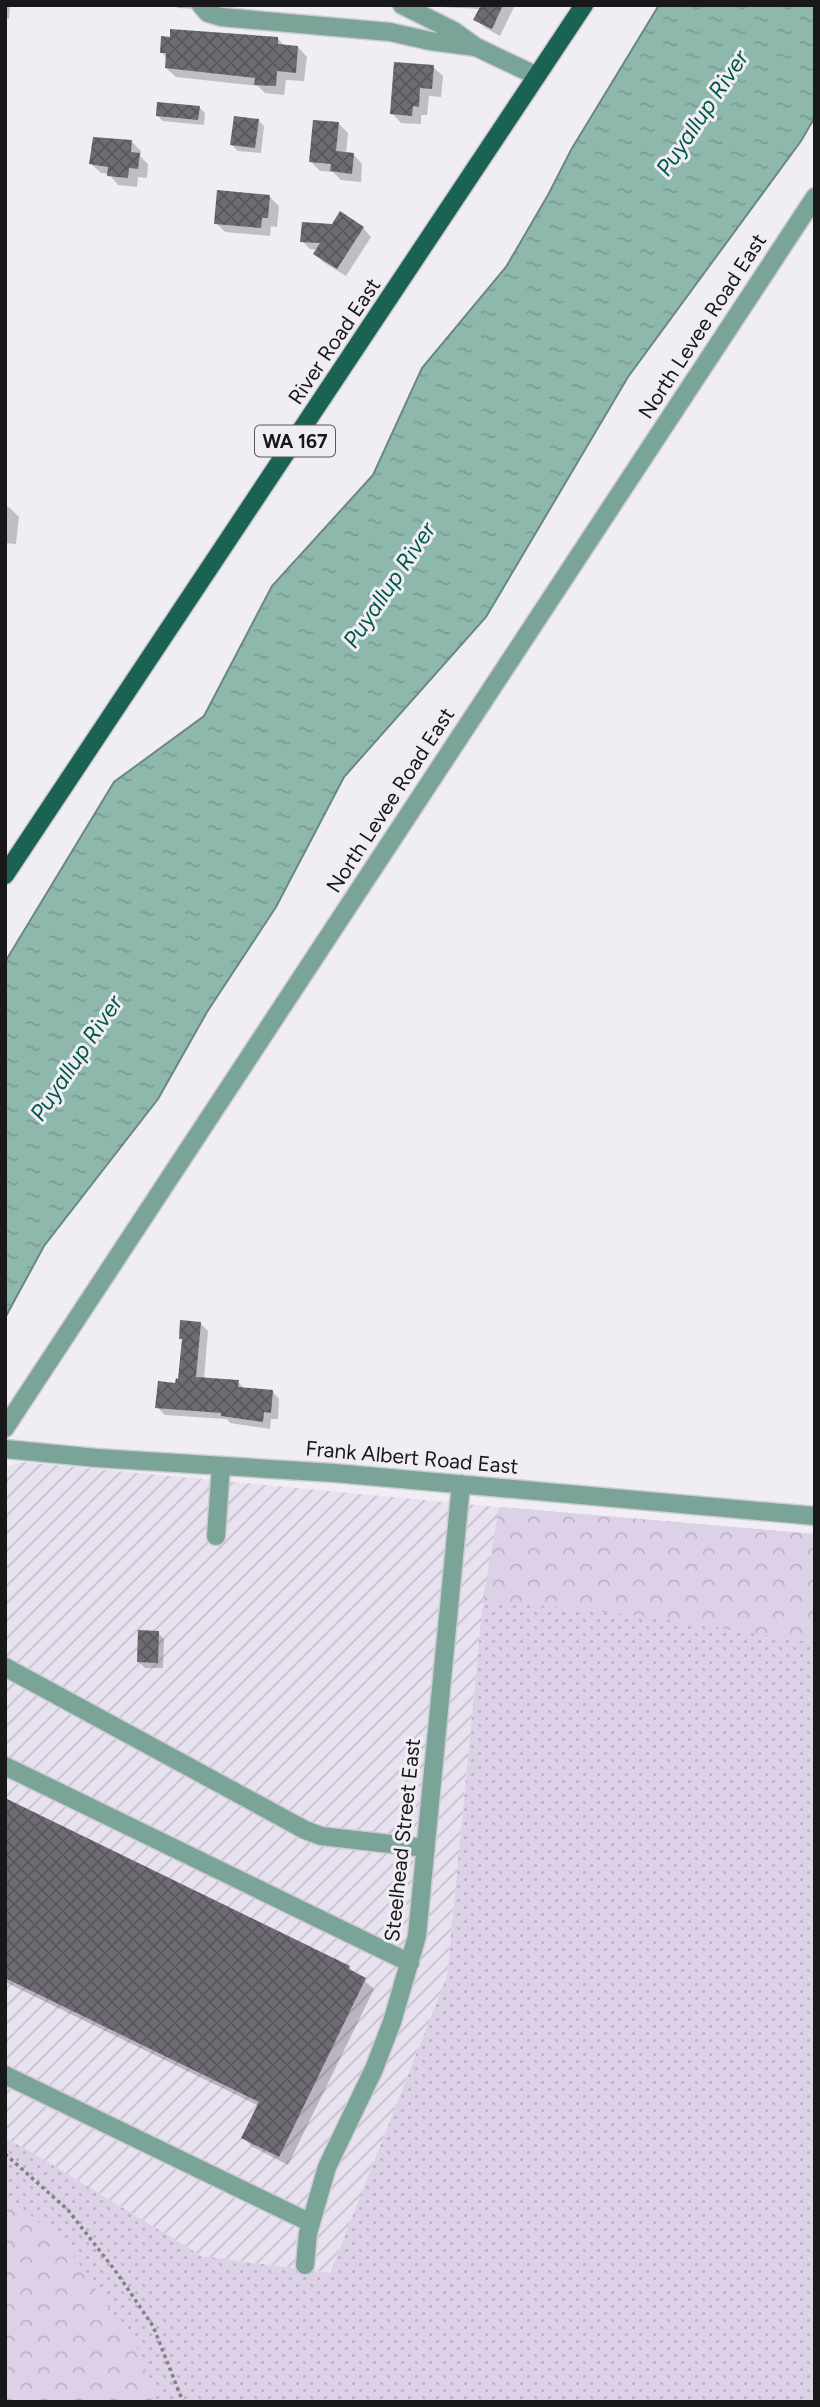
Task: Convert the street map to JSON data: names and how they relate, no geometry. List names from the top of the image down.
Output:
{
  "streets": {
    "main road": ["River Road East", "WA 167"],
    "street": ["North Levee Road East", "Frank Albert Road East", "Steelhead Street East"]
  },
  "crossings": [
    ["Frank Albert Road East", "Steelhead Street East"]
  ],
  "water": ["Puyallup River"]
}
